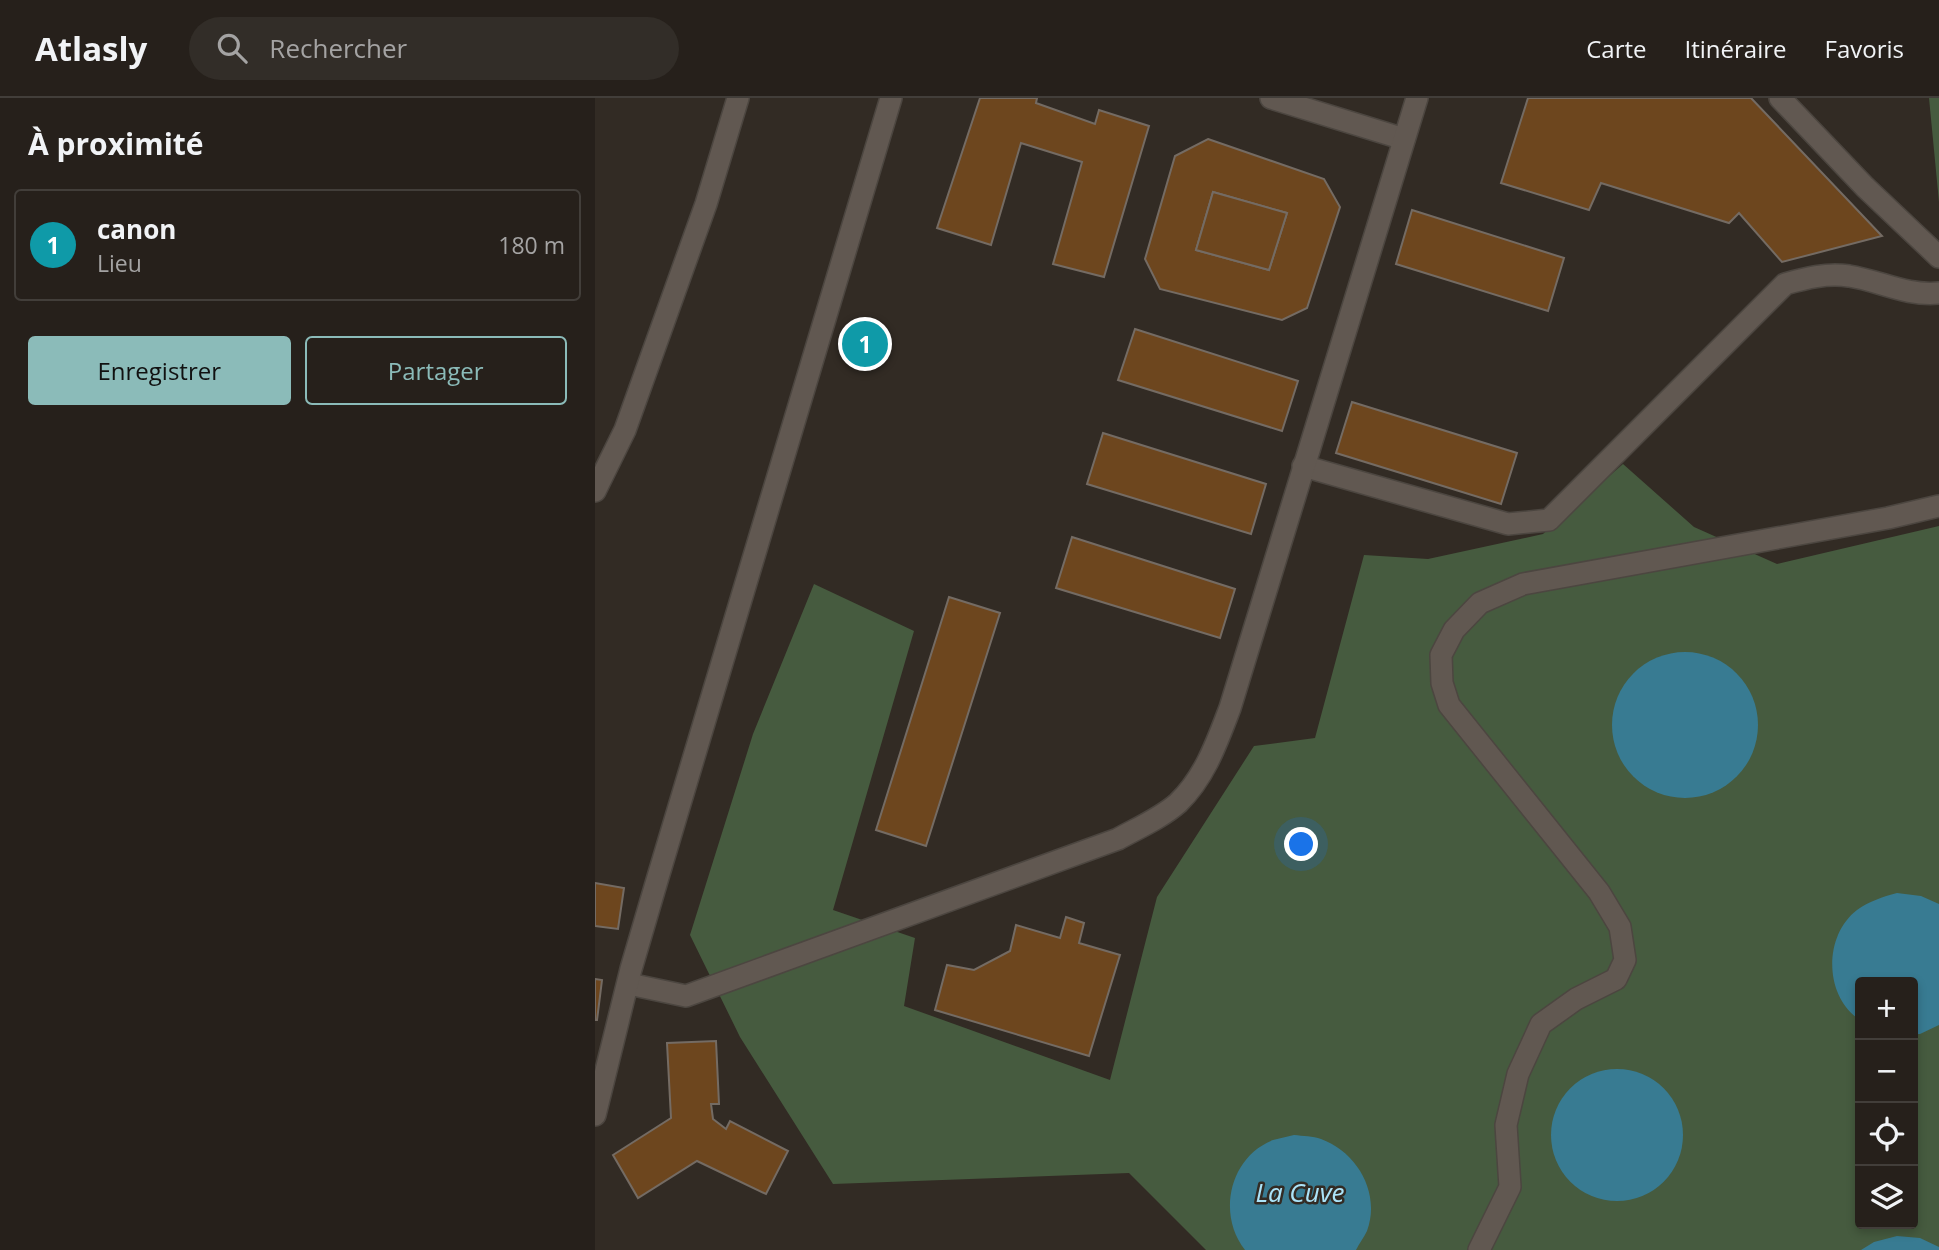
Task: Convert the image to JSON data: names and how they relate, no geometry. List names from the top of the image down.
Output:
{
  "water": ["La Cuve"],
  "page": {
    "header": "Atlasly",
    "search": "Rechercher",
    "nav": ["Carte", "Itinéraire", "Favoris"],
    "heading": "À proximité",
    "list": [
      {
        "mark": "1",
        "name": "canon",
        "note": "Lieu",
        "value": "180 m"
      }
    ],
    "buttons": ["Enregistrer", "Partager"],
    "pins": "1",
    "map_buttons": ["+", "−"]
  }
}
